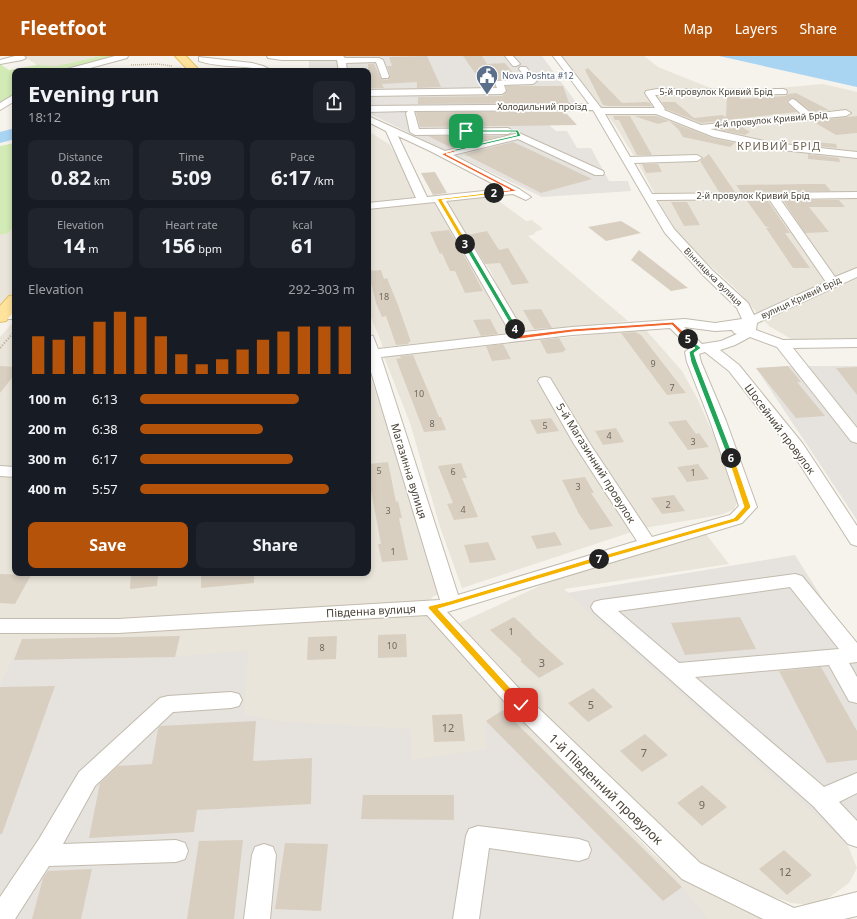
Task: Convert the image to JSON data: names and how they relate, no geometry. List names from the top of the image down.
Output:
{
  "streets": {
    "street": [
      "5-й провулок Кривий Брід",
      "Холодильний проїзд",
      "4-й провулок Кривий Брід",
      "2-й провулок Кривий Брід",
      "Вінницька вулиця",
      "вулиця Кривий Брід",
      "Шосейний провулок",
      "5-й Магазинний провулок",
      "Магазинна вулиця",
      "Південна вулиця",
      "1-й Південний провулок"
    ]
  },
  "crossings": [
    ["5-й провулок Кривий Брід", "Холодильний проїзд"],
    ["Холодильний проїзд", "Вінницька вулиця"],
    ["2-й провулок Кривий Брід", "Вінницька вулиця"],
    ["Вінницька вулиця", "вулиця Кривий Брід"],
    ["Шосейний провулок", "Південна вулиця"],
    ["5-й Магазинний провулок", "Південна вулиця"],
    ["Магазинна вулиця", "Південна вулиця"],
    ["Магазинна вулиця", "1-й Південний провулок"],
    ["Південна вулиця", "1-й Південний провулок"]
  ],
  "districts": ["КРИВИЙ БРІД"],
  "places": {
    "public building": ["Nova Poshta #12"]
  },
  "house_numbers": [
    "18",
    "9",
    "7",
    "10",
    "8",
    "5",
    "4",
    "3",
    "5",
    "6",
    "1",
    "3",
    "2",
    "4",
    "3",
    "1",
    "1",
    "10",
    "8",
    "3",
    "5",
    "12",
    "7",
    "9",
    "12"
  ],
  "page": {
    "header": "Fleetfoot",
    "nav": ["Map", "Layers", "Share"],
    "heading": ["Evening run", "18:12"],
    "stats": [
      ["Distance", "0.82 km"],
      ["Time", "5:09"],
      ["Pace", "6:17 /km"],
      ["Elevation", "14 m"],
      ["Heart rate", "156 bpm"],
      ["kcal", "61"]
    ],
    "pins": [
      "2",
      "3",
      "4",
      "5",
      "6",
      "7"
    ],
    "chart": ["Elevation", "292–303 m"],
    "list": [
      {
        "name": "100 m",
        "note": "6:13"
      },
      {
        "name": "200 m",
        "note": "6:38"
      },
      {
        "name": "300 m",
        "note": "6:17"
      },
      {
        "name": "400 m",
        "note": "5:57"
      }
    ],
    "buttons": ["Save", "Share"]
  }
}
